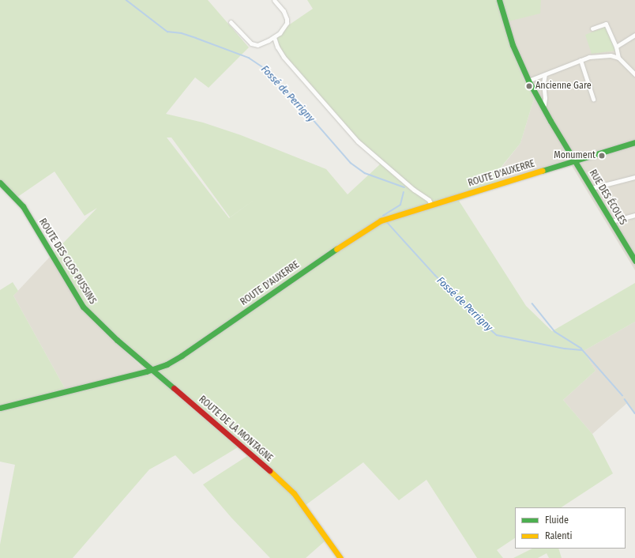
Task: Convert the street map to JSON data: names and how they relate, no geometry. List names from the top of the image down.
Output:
{
  "streets": {
    "street": [
      "ROUTE D'AUXERRE",
      "RUE DES ÉCOLES",
      "ROUTE DES CLOS PUSSINS",
      "ROUTE DE LA MONTAGNE"
    ]
  },
  "crossings": [
    ["ROUTE D'AUXERRE", "RUE DES ÉCOLES"],
    ["ROUTE D'AUXERRE", "ROUTE DES CLOS PUSSINS"],
    ["ROUTE D'AUXERRE", "ROUTE DE LA MONTAGNE"],
    ["ROUTE DES CLOS PUSSINS", "ROUTE DE LA MONTAGNE"]
  ],
  "water": ["Fossé de Perrigny"],
  "places": ["Ancienne Gare", "Monument"],
  "legend": ["Fluide", "Ralenti"]
}
